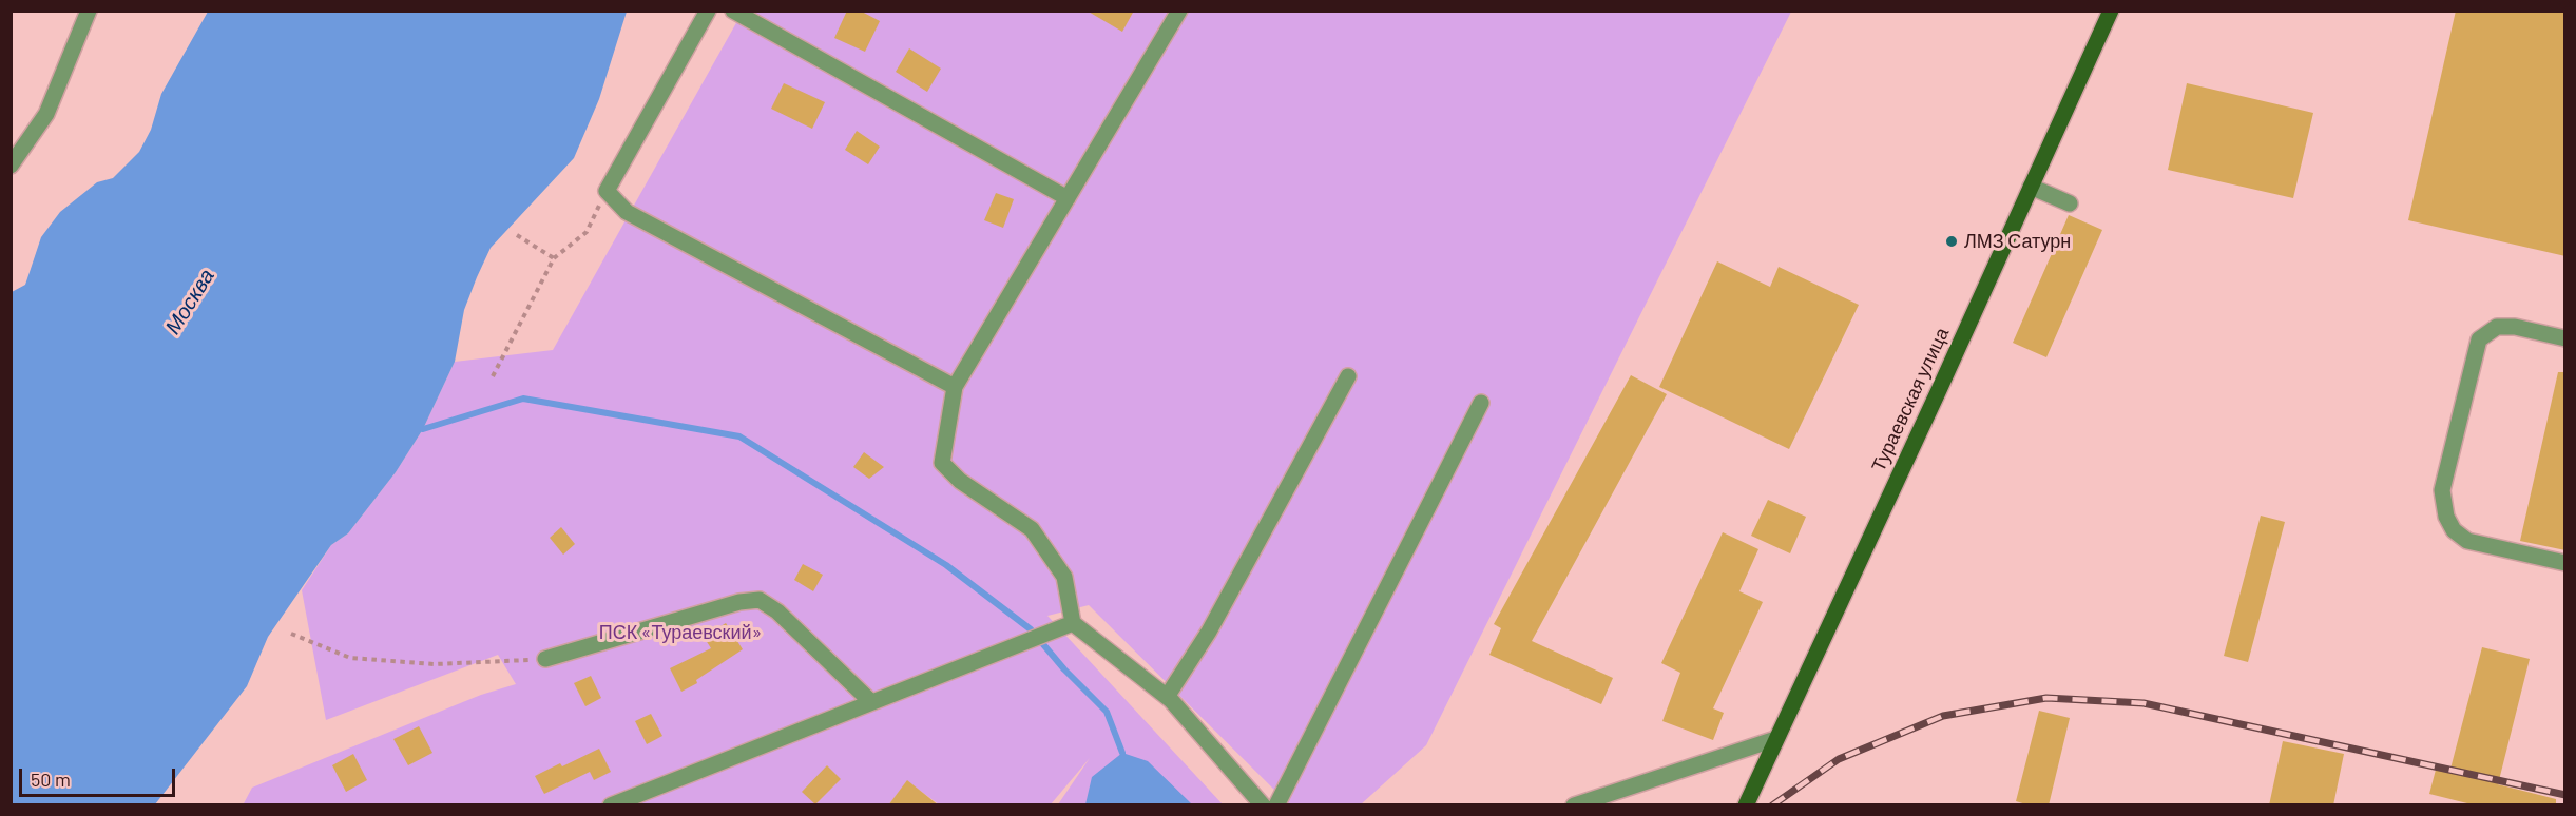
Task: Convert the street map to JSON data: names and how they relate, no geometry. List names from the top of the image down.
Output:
{
  "streets": {
    "main road": ["Тураевская улица"]
  },
  "water": ["Москва"],
  "parks": ["ПСК «Тураевский»"],
  "places": ["ЛМЗ Сатурн"],
  "scale_bar": "50 m"
}
